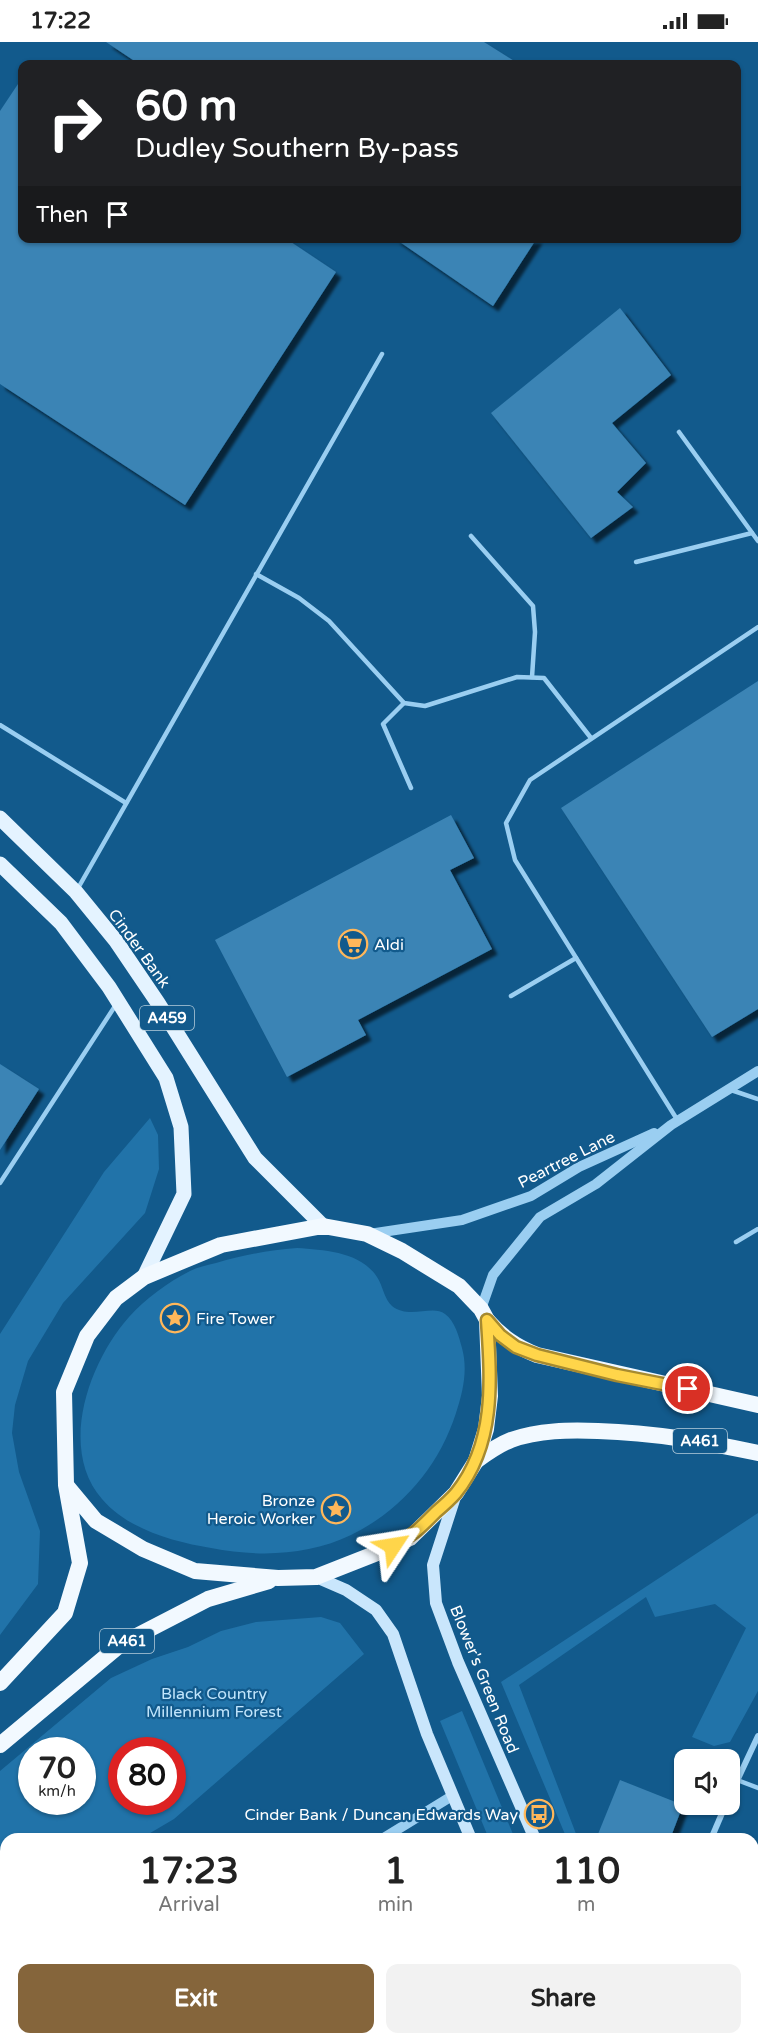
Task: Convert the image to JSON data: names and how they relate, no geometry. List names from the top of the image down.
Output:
{
  "streets": {
    "highway": ["A461"],
    "main road": ["Cinder Bank", "A459", "Blower's Green Road"],
    "street": ["Peartree Lane"]
  },
  "crossings": [
    ["Peartree Lane", "A461"],
    ["A461", "Blower's Green Road"]
  ],
  "parks": ["Black Country Millennium Forest"],
  "places": {
    "supermarket": ["Aldi"],
    "place": ["Fire Tower", "Bronze Heroic Worker"],
    "bus stop": ["Cinder Bank / Duncan Edwards Way"]
  },
  "page": {
    "status": "17:22",
    "turn": ["60 m", "Dudley Southern By-pass"],
    "then": "Then",
    "speed": "70 km/h",
    "limit": "80",
    "eta": [
      "17:23",
      "Arrival",
      "1",
      "min",
      "110",
      "m"
    ],
    "buttons": ["Exit", "Share"]
  }
}
